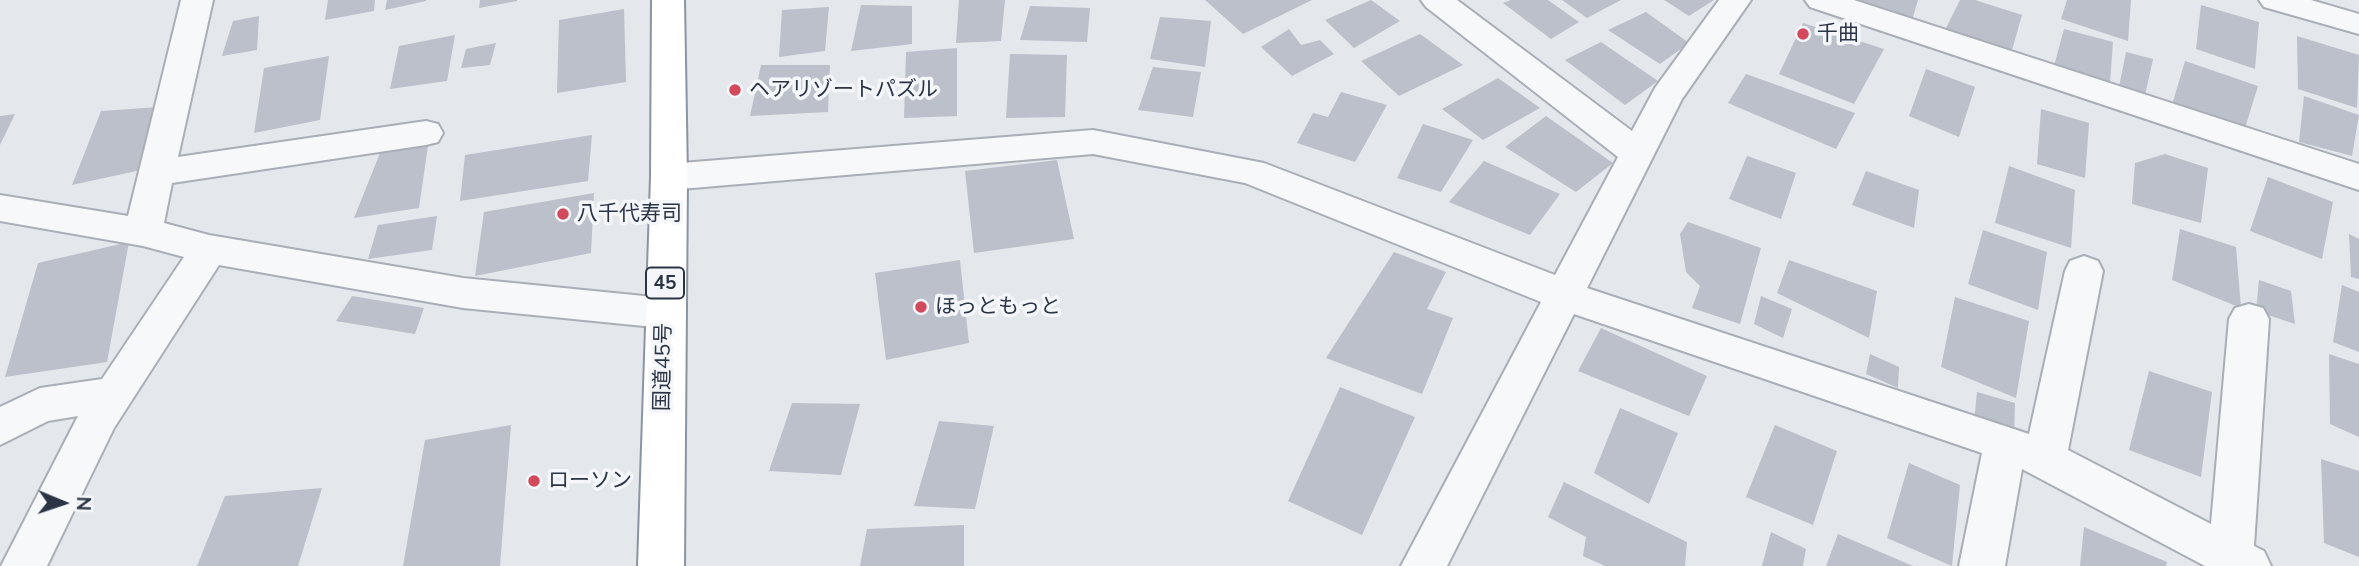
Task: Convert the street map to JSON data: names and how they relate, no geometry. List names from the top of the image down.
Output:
{
  "streets": {
    "highway": ["45", "国道45号"]
  },
  "places": [
    "千曲",
    "ヘアリゾートパズル",
    "八千代寿司",
    "ほっともっと",
    "ローソン"
  ],
  "north": "right"
}
